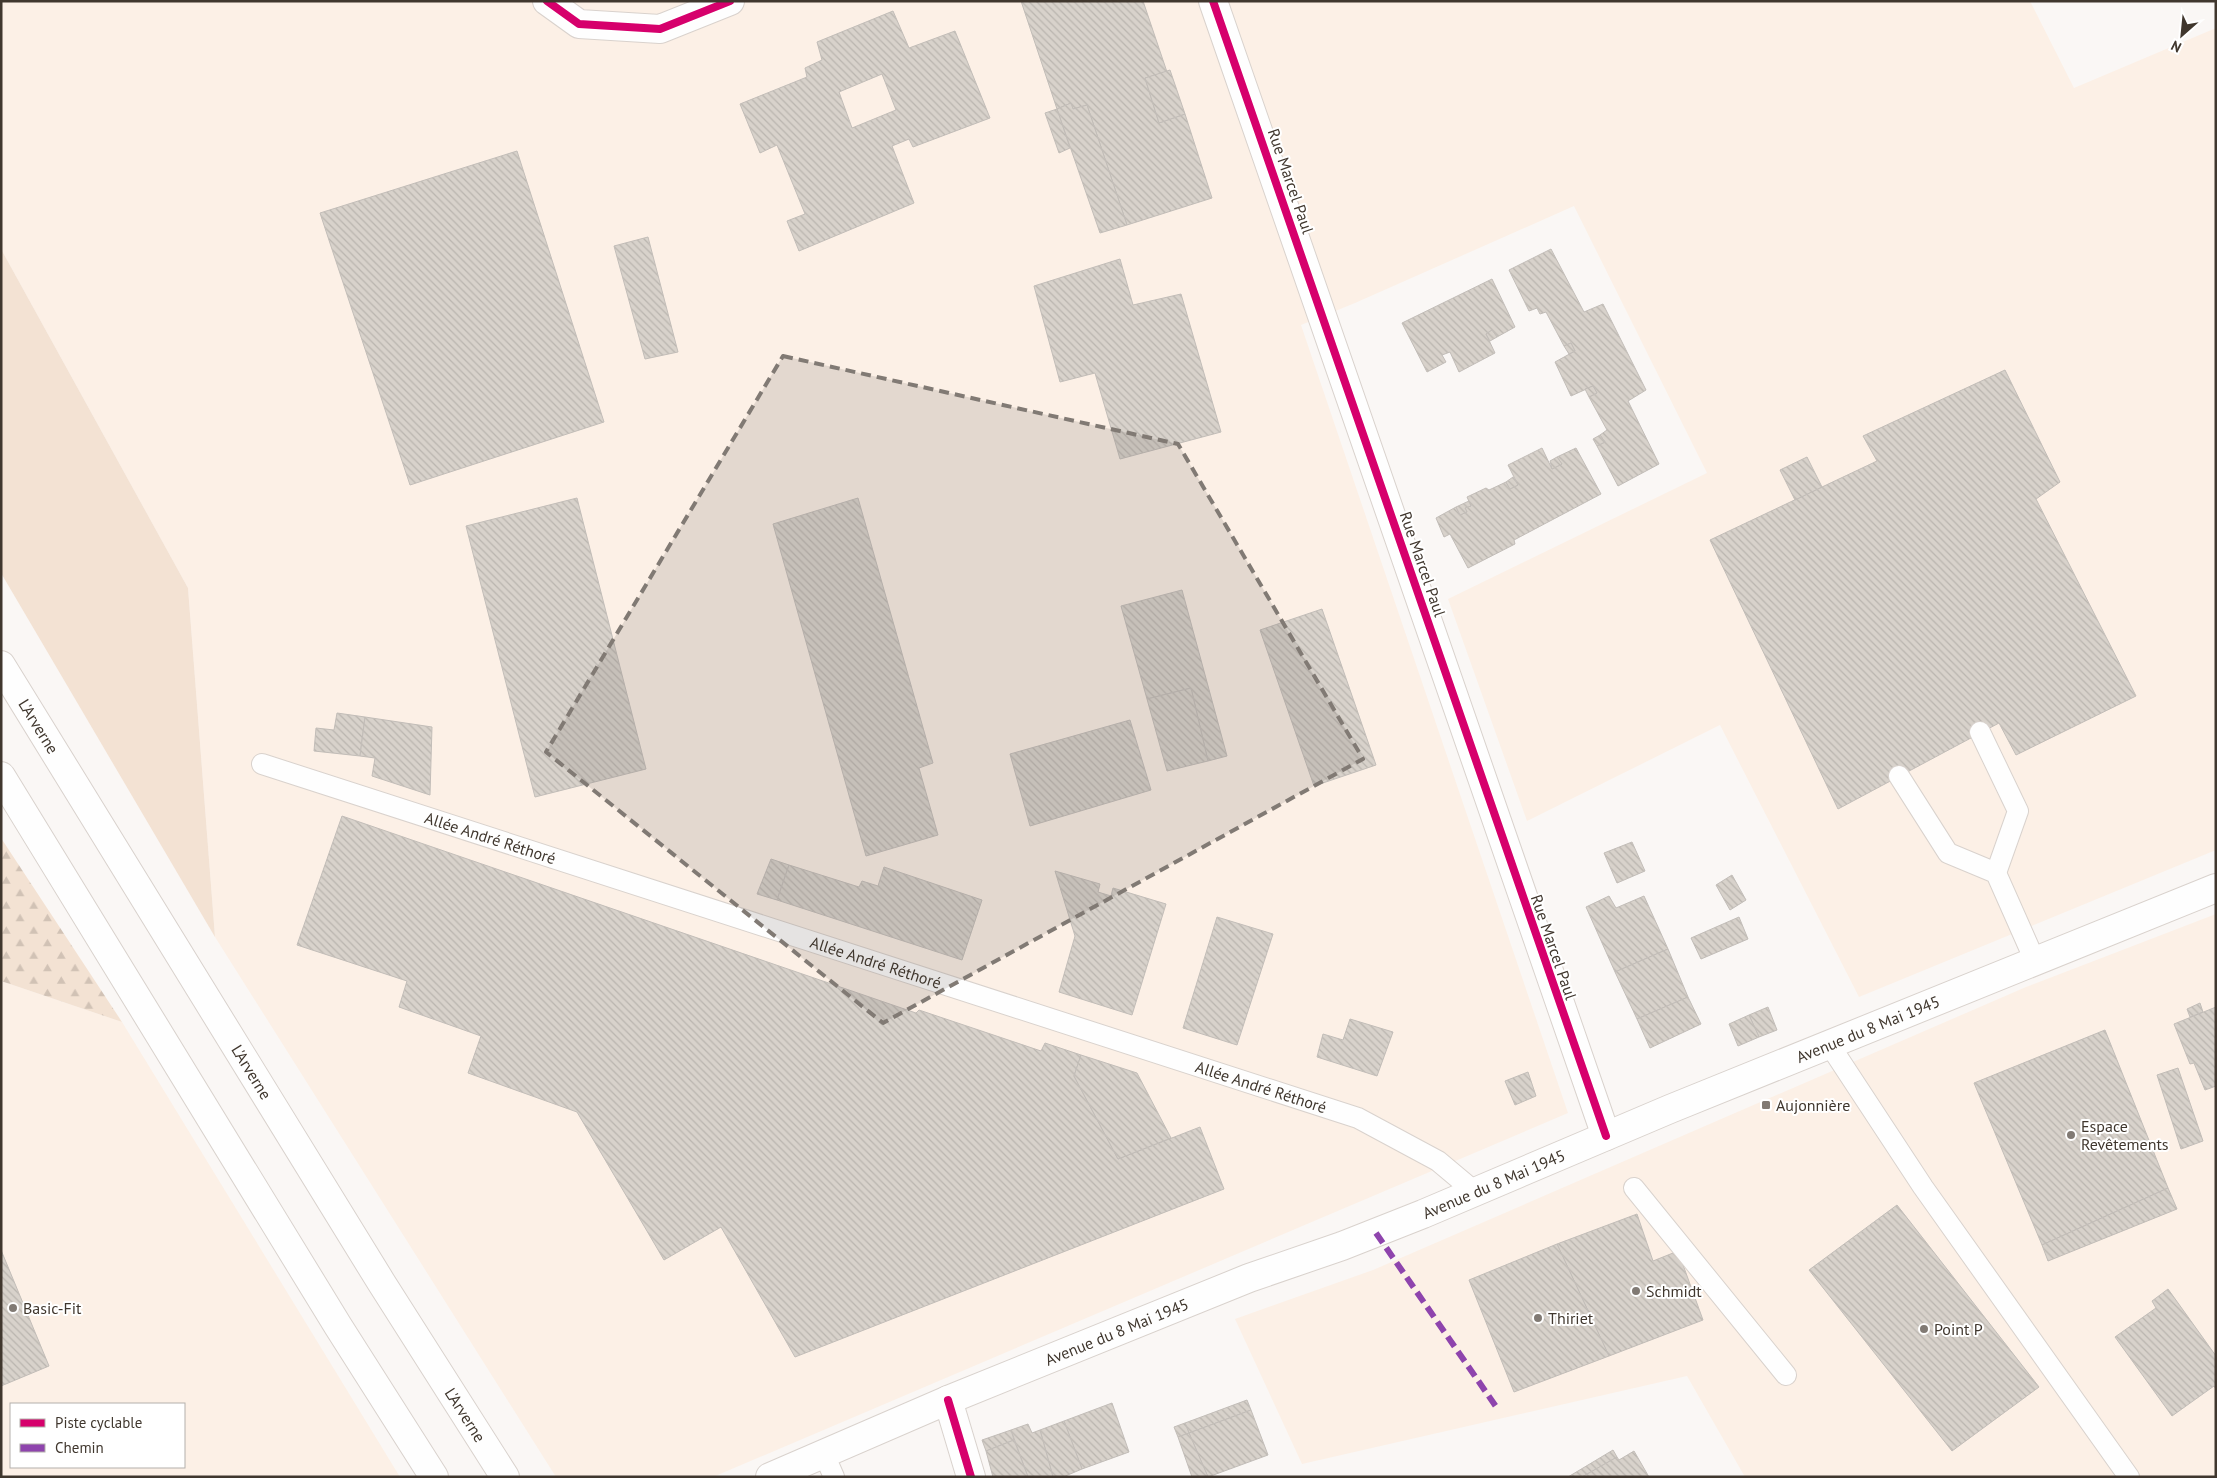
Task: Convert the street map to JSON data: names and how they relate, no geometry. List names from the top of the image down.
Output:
{
  "streets": {
    "main road": ["Rue Marcel Paul", "L'Arverne", "Avenue du 8 Mai 1945"],
    "lane": ["Allée André Réthoré"]
  },
  "crossings": [
    ["Rue Marcel Paul", "Avenue du 8 Mai 1945"],
    ["Allée André Réthoré", "Avenue du 8 Mai 1945"]
  ],
  "places": {
    "transit": ["Aujonnière"],
    "other": [
      "Espace Revêtements",
      "Schmidt",
      "Basic-Fit",
      "Thiriet",
      "Point P"
    ]
  },
  "legend": ["Piste cyclable", "Chemin"],
  "north": "bottom left"
}
